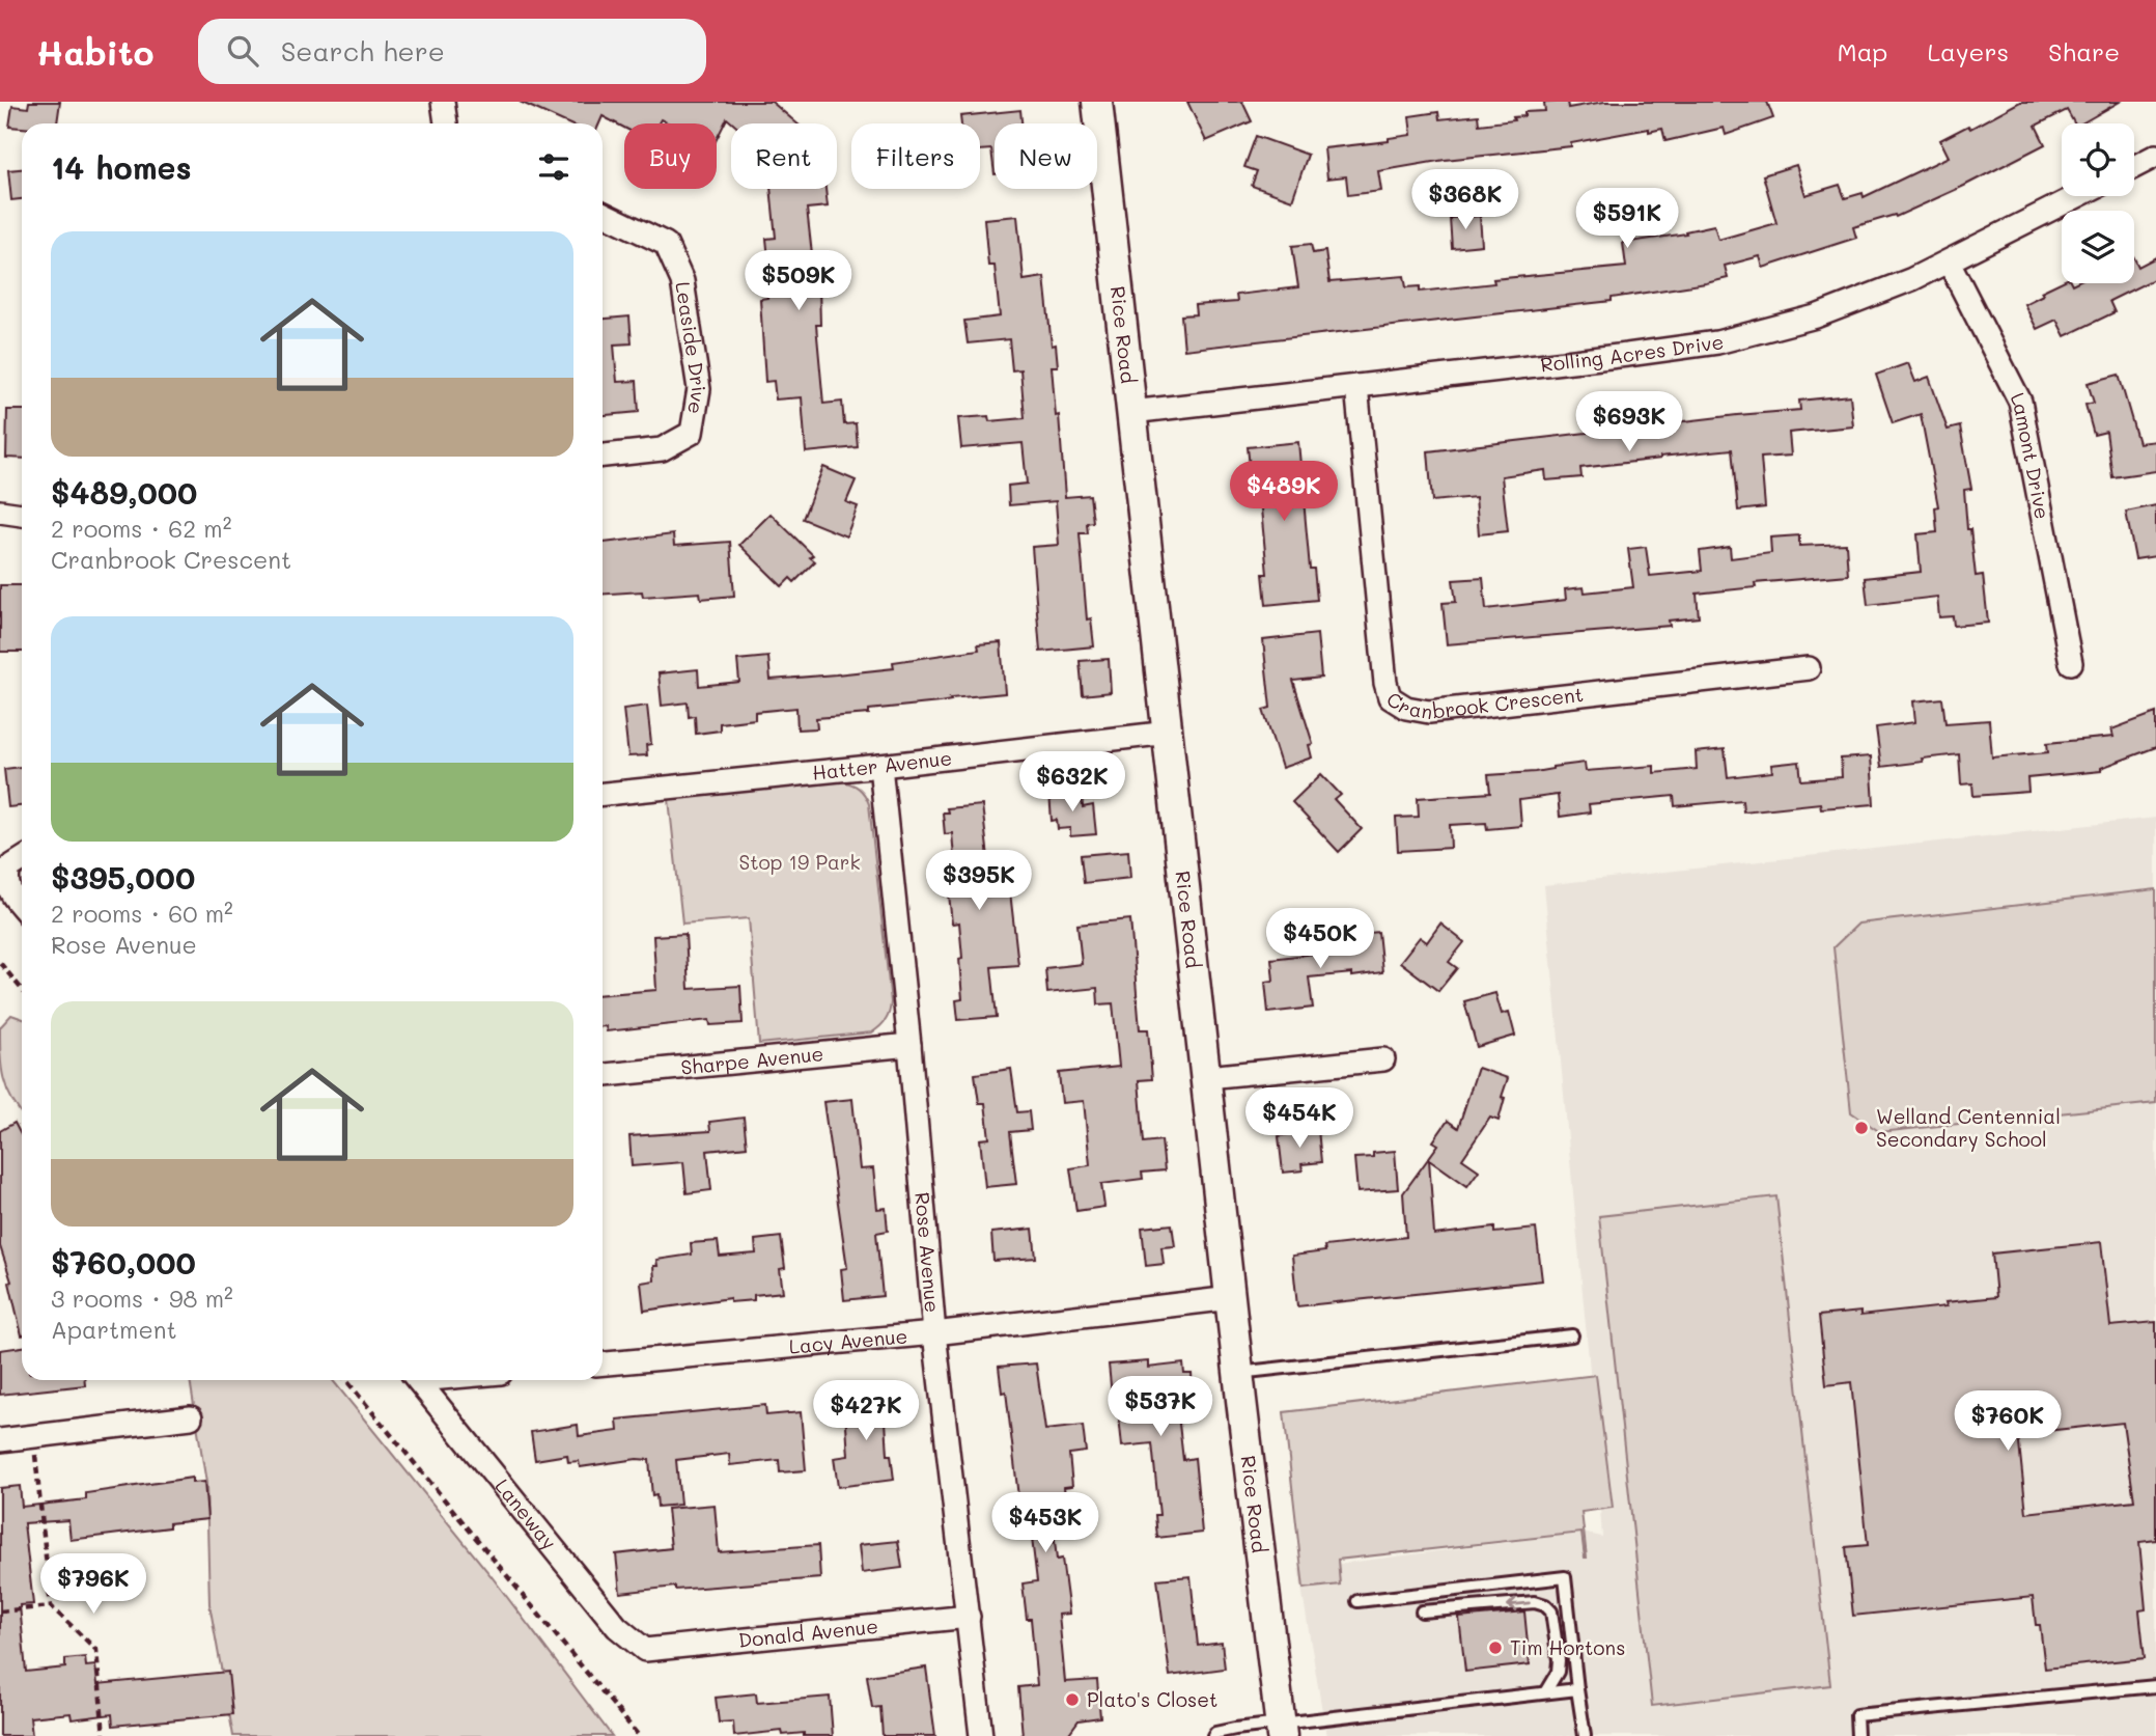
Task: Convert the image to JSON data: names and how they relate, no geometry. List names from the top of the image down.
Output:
{
  "streets": {
    "main road": ["Rice Road"],
    "street": [
      "Leaside Drive",
      "Rolling Acres Drive",
      "Lamont Drive",
      "Cranbrook Crescent",
      "Hatter Avenue",
      "Sharpe Avenue",
      "Rose Avenue",
      "Lacy Avenue",
      "Laneway",
      "Donald Avenue"
    ]
  },
  "crossings": [
    ["Rice Road", "Rolling Acres Drive"],
    ["Rice Road", "Hatter Avenue"],
    ["Rice Road", "Lacy Avenue"],
    ["Rolling Acres Drive", "Lamont Drive"],
    ["Rolling Acres Drive", "Cranbrook Crescent"],
    ["Hatter Avenue", "Rose Avenue"],
    ["Sharpe Avenue", "Rose Avenue"],
    ["Rose Avenue", "Lacy Avenue"],
    ["Rose Avenue", "Donald Avenue"],
    ["Laneway", "Donald Avenue"]
  ],
  "parks": ["Stop 19 Park"],
  "places": ["Welland Centennial Secondary School", "Tim Hortons", "Plato's Closet"],
  "page": {
    "header": "Habito",
    "search": "Search here",
    "nav": ["Map", "Layers", "Share"],
    "chip": [
      "Buy",
      "Rent",
      "Filters",
      "New"
    ],
    "heading": "14 homes",
    "price": [
      "$368K",
      "$591K",
      "$509K",
      "$693K",
      "$489K",
      "$632K",
      "$395K",
      "$450K",
      "$454K",
      "$537K",
      "$427K",
      "$760K",
      "$453K",
      "$796K"
    ],
    "list": [
      {
        "name": "$489,000",
        "note": "2 rooms · 62 m² · Cranbrook Crescent"
      },
      {
        "name": "$395,000",
        "note": "2 rooms · 60 m² · Rose Avenue"
      },
      {
        "name": "$760,000",
        "note": "3 rooms · 98 m² · Apartment"
      }
    ]
  }
}
